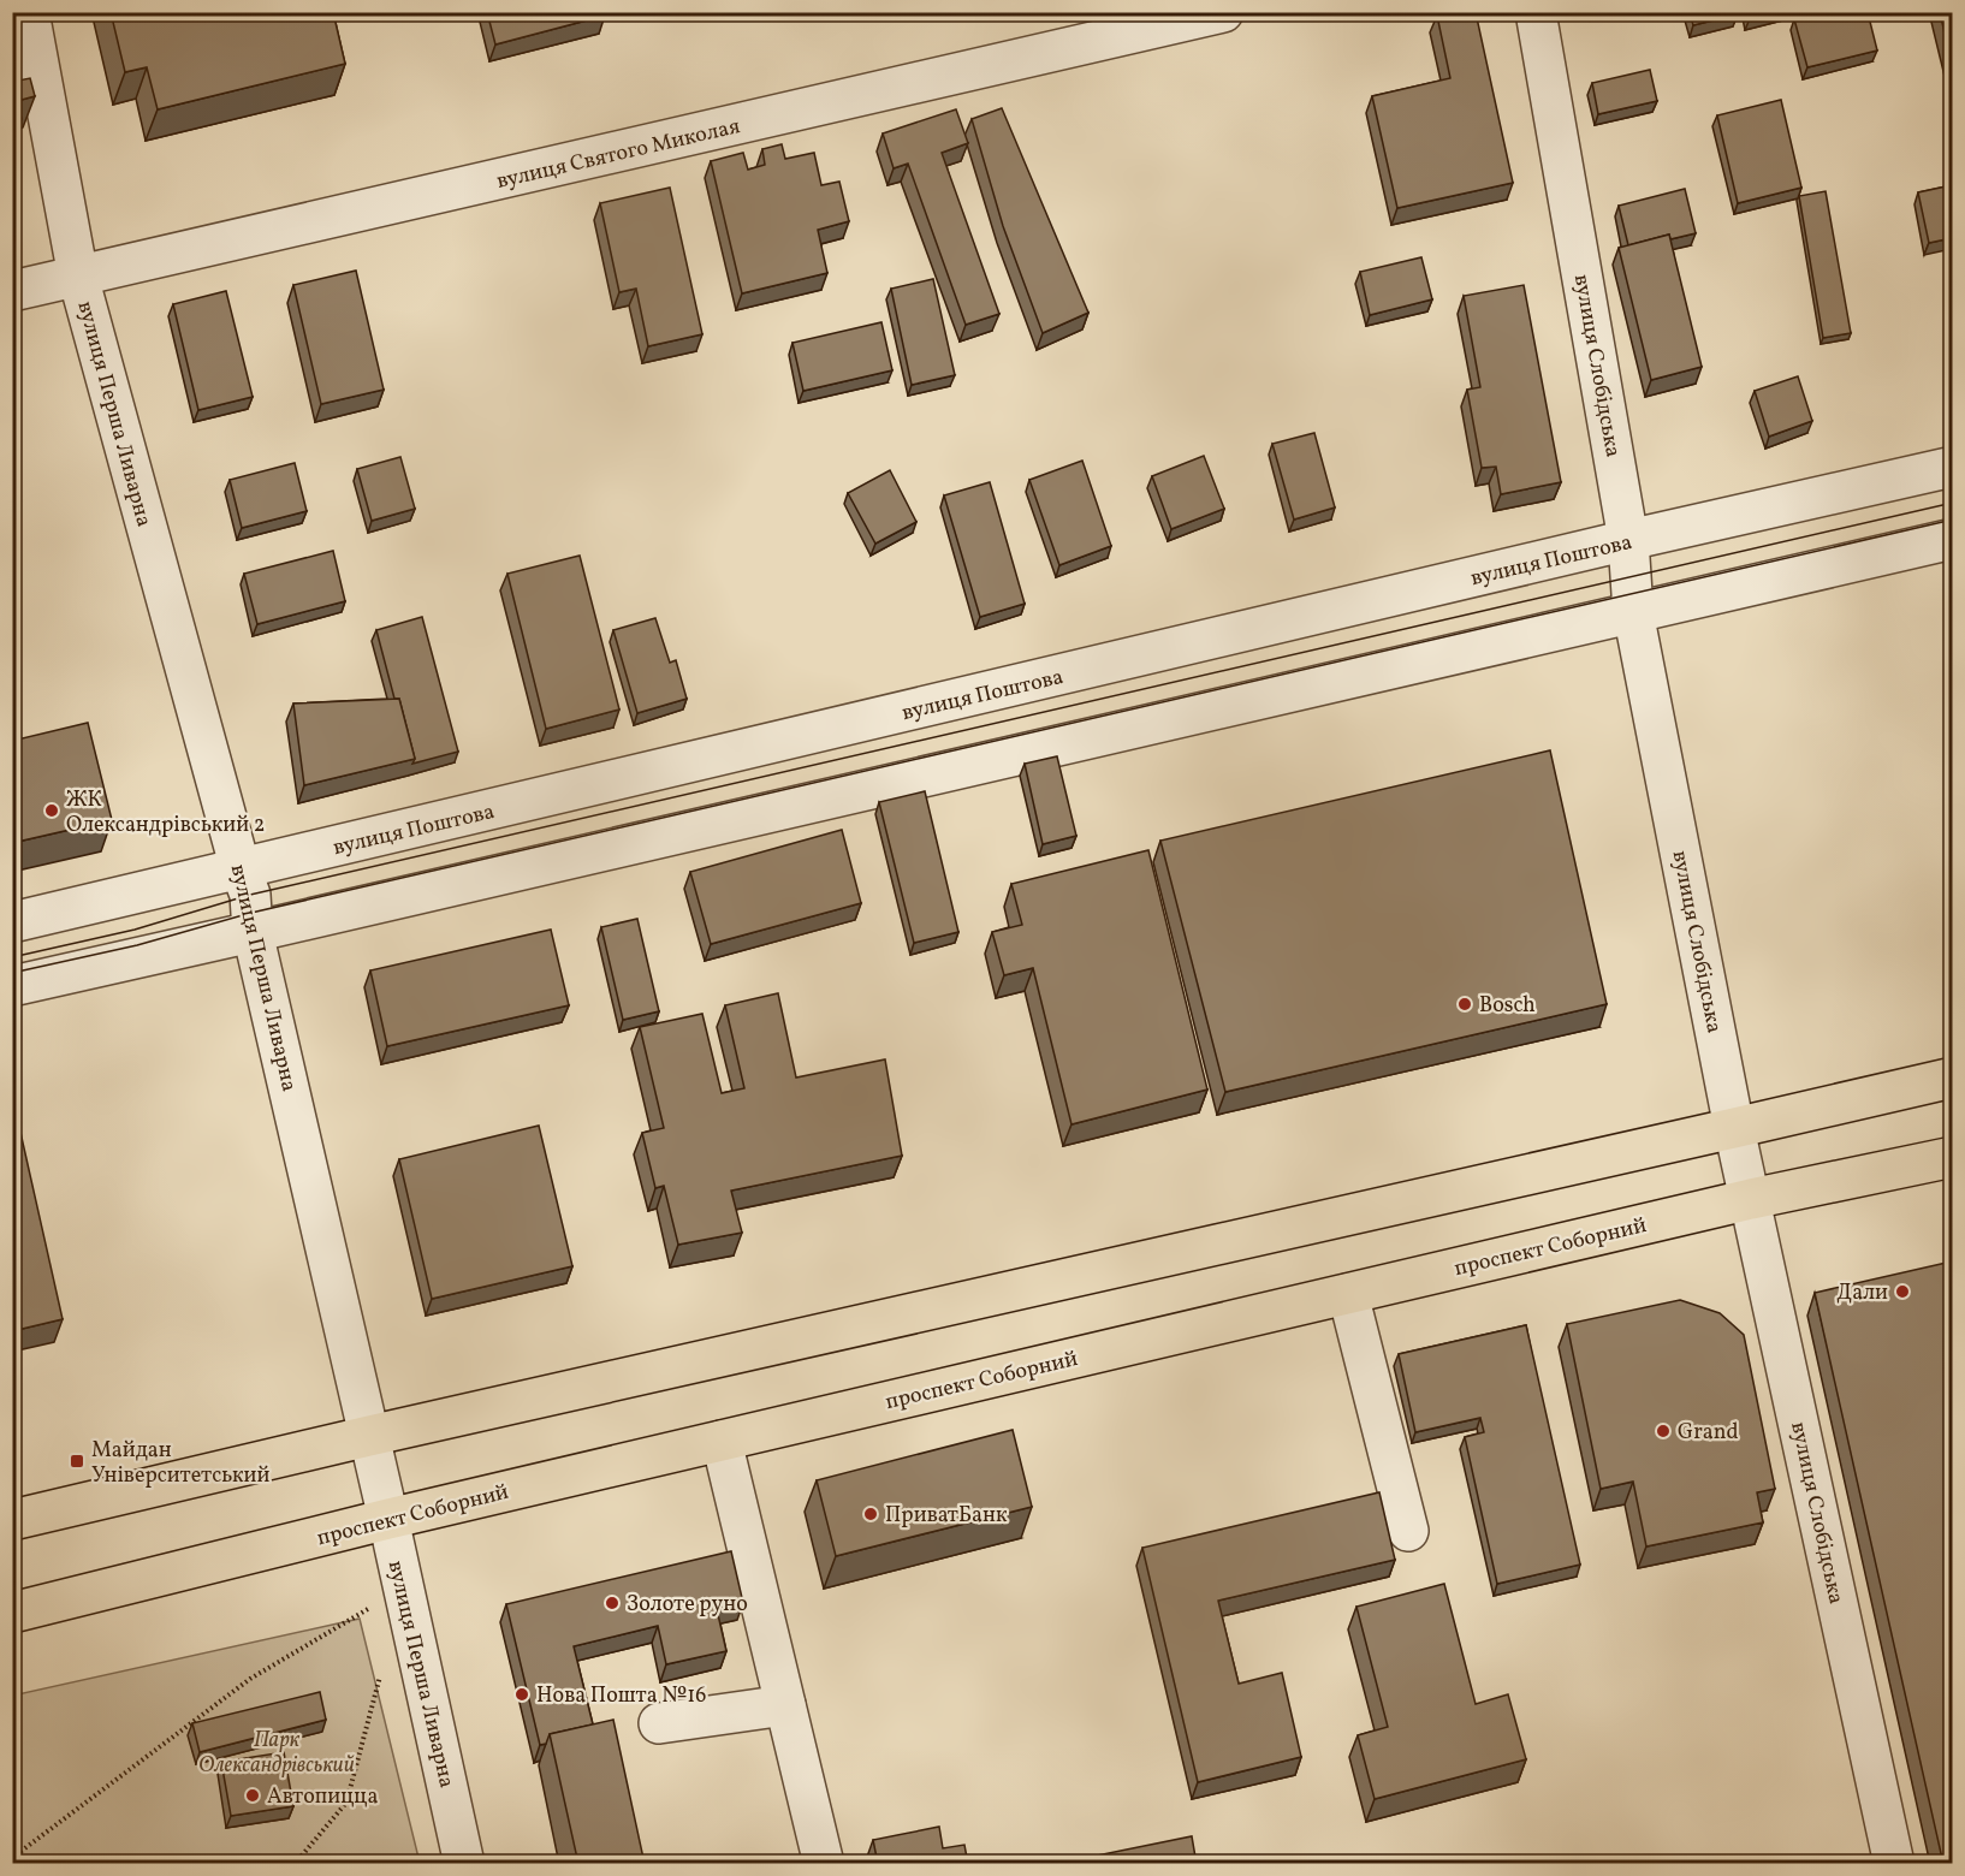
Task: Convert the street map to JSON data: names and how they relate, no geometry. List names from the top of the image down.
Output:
{
  "streets": {
    "main road": ["проспект Соборний"],
    "street": [
      "вулиця Святого Миколая",
      "вулиця Слобідська",
      "вулиця Перша Ливарна",
      "вулиця Поштова"
    ]
  },
  "crossings": [
    ["вулиця Святого Миколая", "вулиця Перша Ливарна"],
    ["вулиця Слобідська", "вулиця Поштова"],
    ["вулиця Слобідська", "проспект Соборний"],
    ["вулиця Перша Ливарна", "вулиця Поштова"],
    ["вулиця Перша Ливарна", "проспект Соборний"]
  ],
  "parks": ["Парк Олександрівський"],
  "places": {
    "other": [
      "ЖК Олександрівський 2",
      "Bosch",
      "Дали",
      "Grand",
      "ПриватБанк",
      "Золоте руно",
      "Нова Пошта №16",
      "Автопицца"
    ],
    "transit": ["Майдан Університетський"]
  }
}
